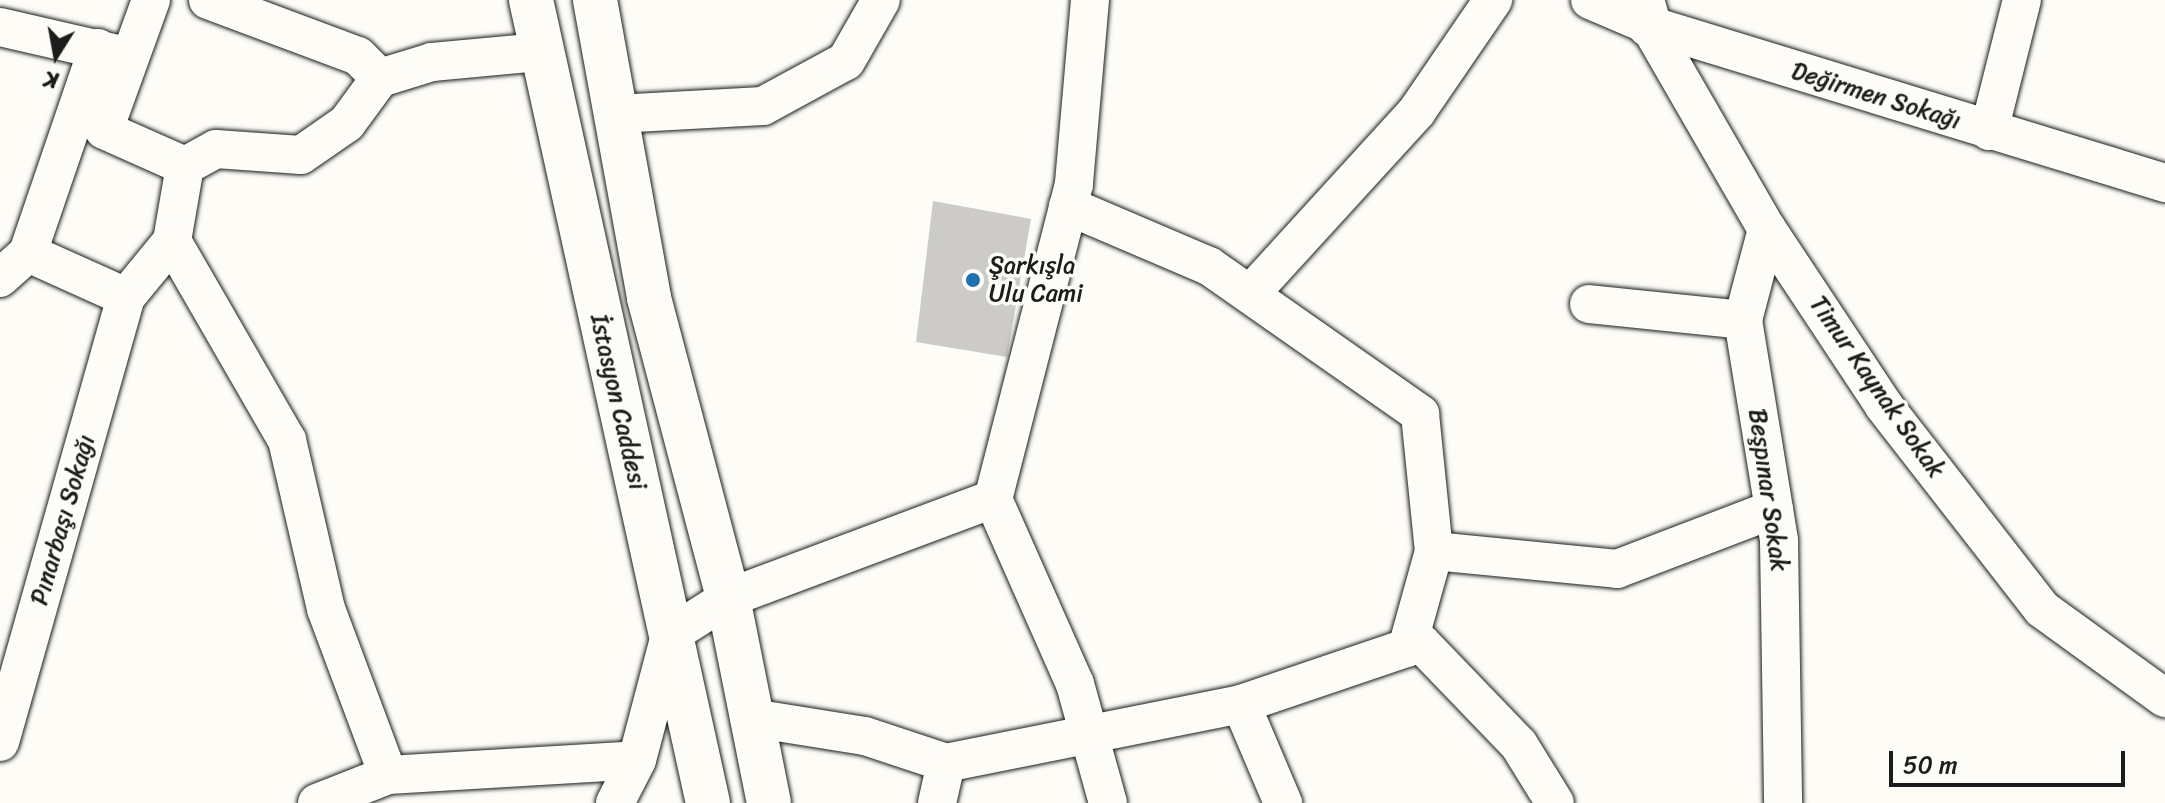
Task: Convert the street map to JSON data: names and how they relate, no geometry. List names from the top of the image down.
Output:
{
  "streets": {
    "main road": ["İstasyon Caddesi"],
    "street": [
      "Değirmen Sokağı",
      "Timur Kaynak Sokak",
      "Beşpınar Sokak",
      "Pınarbaşı Sokağı"
    ]
  },
  "crossings": [
    ["Değirmen Sokağı", "Timur Kaynak Sokak"],
    ["Timur Kaynak Sokak", "Beşpınar Sokak"]
  ],
  "places": ["Şarkışla Ulu Cami"],
  "scale_bar": "50 m",
  "north": "bottom"
}
